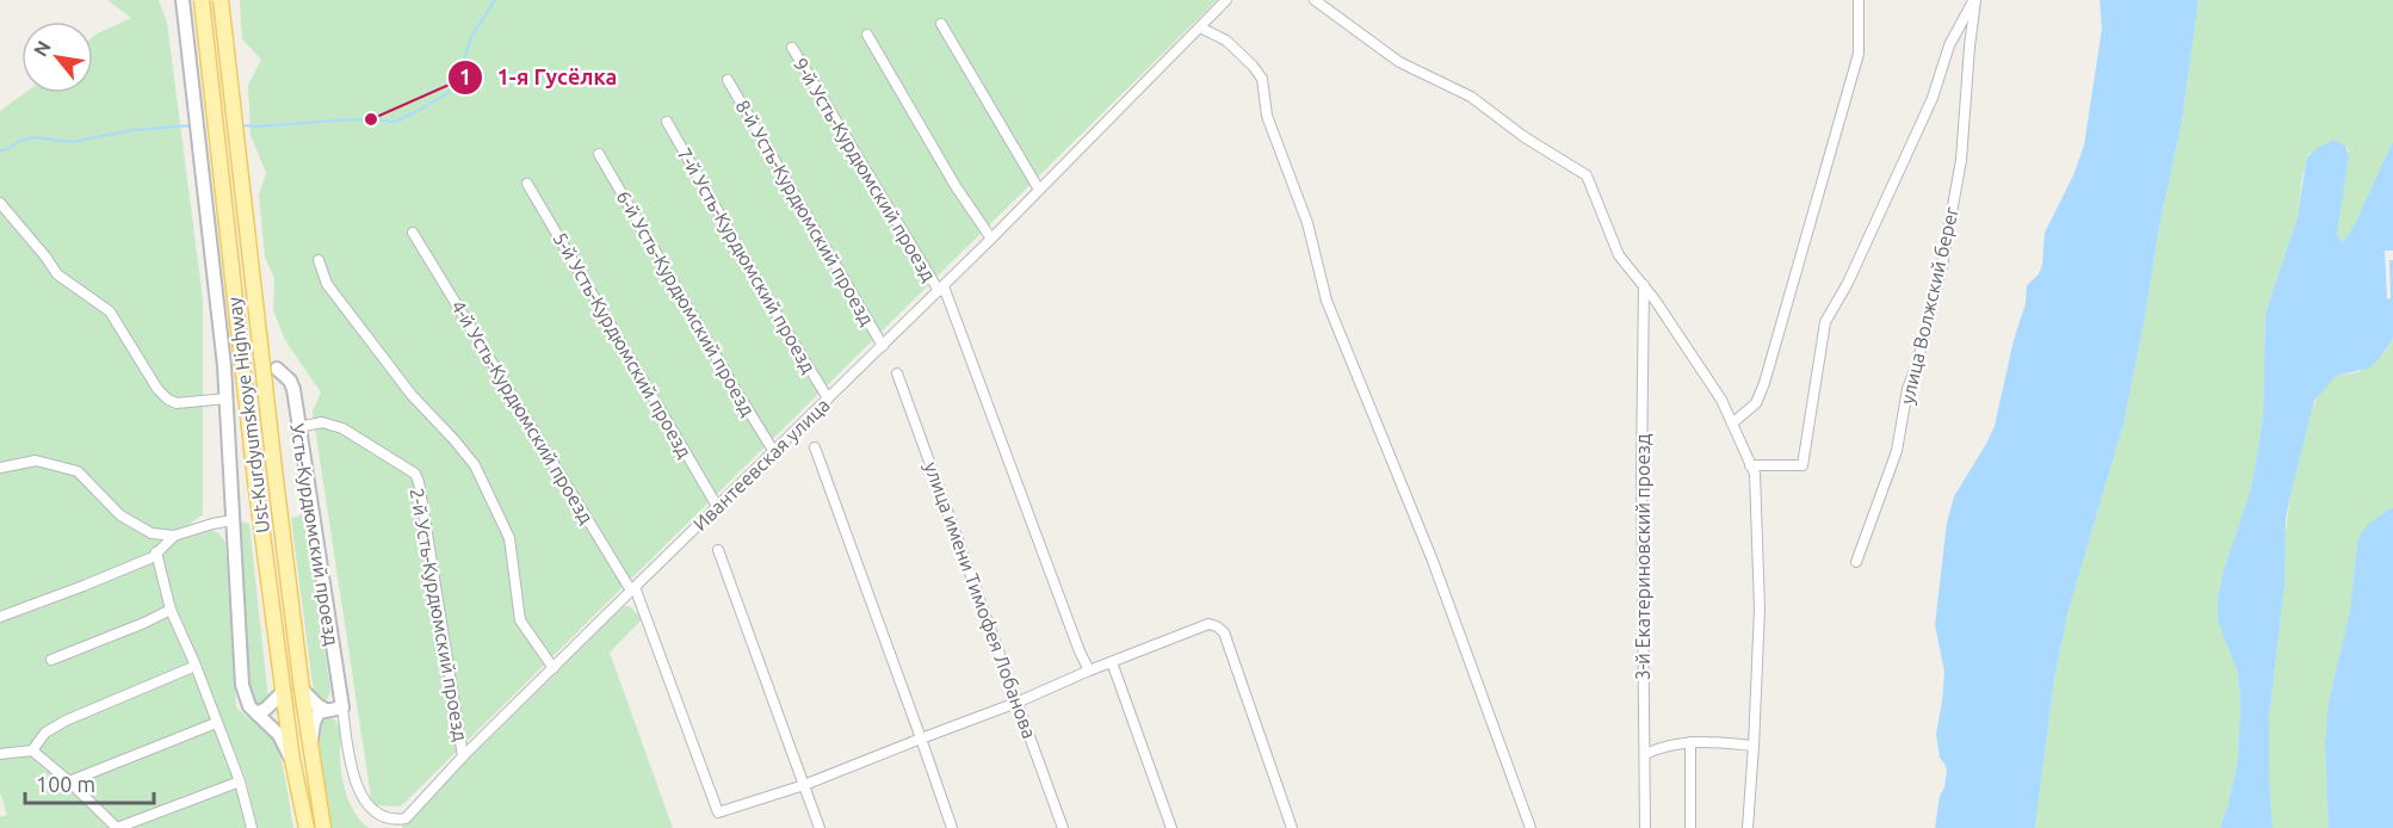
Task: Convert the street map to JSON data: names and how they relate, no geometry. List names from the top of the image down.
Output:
{
  "streets": {
    "main road": ["Ust-Kurdyumskoye Highway"],
    "street": [
      "9-й Усть-Курдюмский проезд",
      "8-й Усть-Курдюмский проезд",
      "7-й Усть-Курдюмский проезд",
      "6-й Усть-Курдюмский проезд",
      "улица Волжский берег",
      "5-й Усть-Курдюмский проезд",
      "4-й Усть-Курдюмский проезд",
      "Ивантеевская улица",
      "Усть-Курдюмский проезд",
      "3-й Екатериновский проезд",
      "улица имени Тимофея Лобанова",
      "2-й Усть-Курдюмский проезд"
    ]
  },
  "crossings": [
    ["9-й Усть-Курдюмский проезд", "Ивантеевская улица"],
    ["8-й Усть-Курдюмский проезд", "Ивантеевская улица"],
    ["7-й Усть-Курдюмский проезд", "Ивантеевская улица"],
    ["6-й Усть-Курдюмский проезд", "Ивантеевская улица"],
    ["5-й Усть-Курдюмский проезд", "Ивантеевская улица"],
    ["4-й Усть-Курдюмский проезд", "Ивантеевская улица"],
    ["Ивантеевская улица", "Усть-Курдюмский проезд"],
    ["Ивантеевская улица", "2-й Усть-Курдюмский проезд"],
    ["Усть-Курдюмский проезд", "2-й Усть-Курдюмский проезд"]
  ],
  "places": ["1-я Гусёлка"],
  "scale_bar": "100 m",
  "north": "top left"
}
